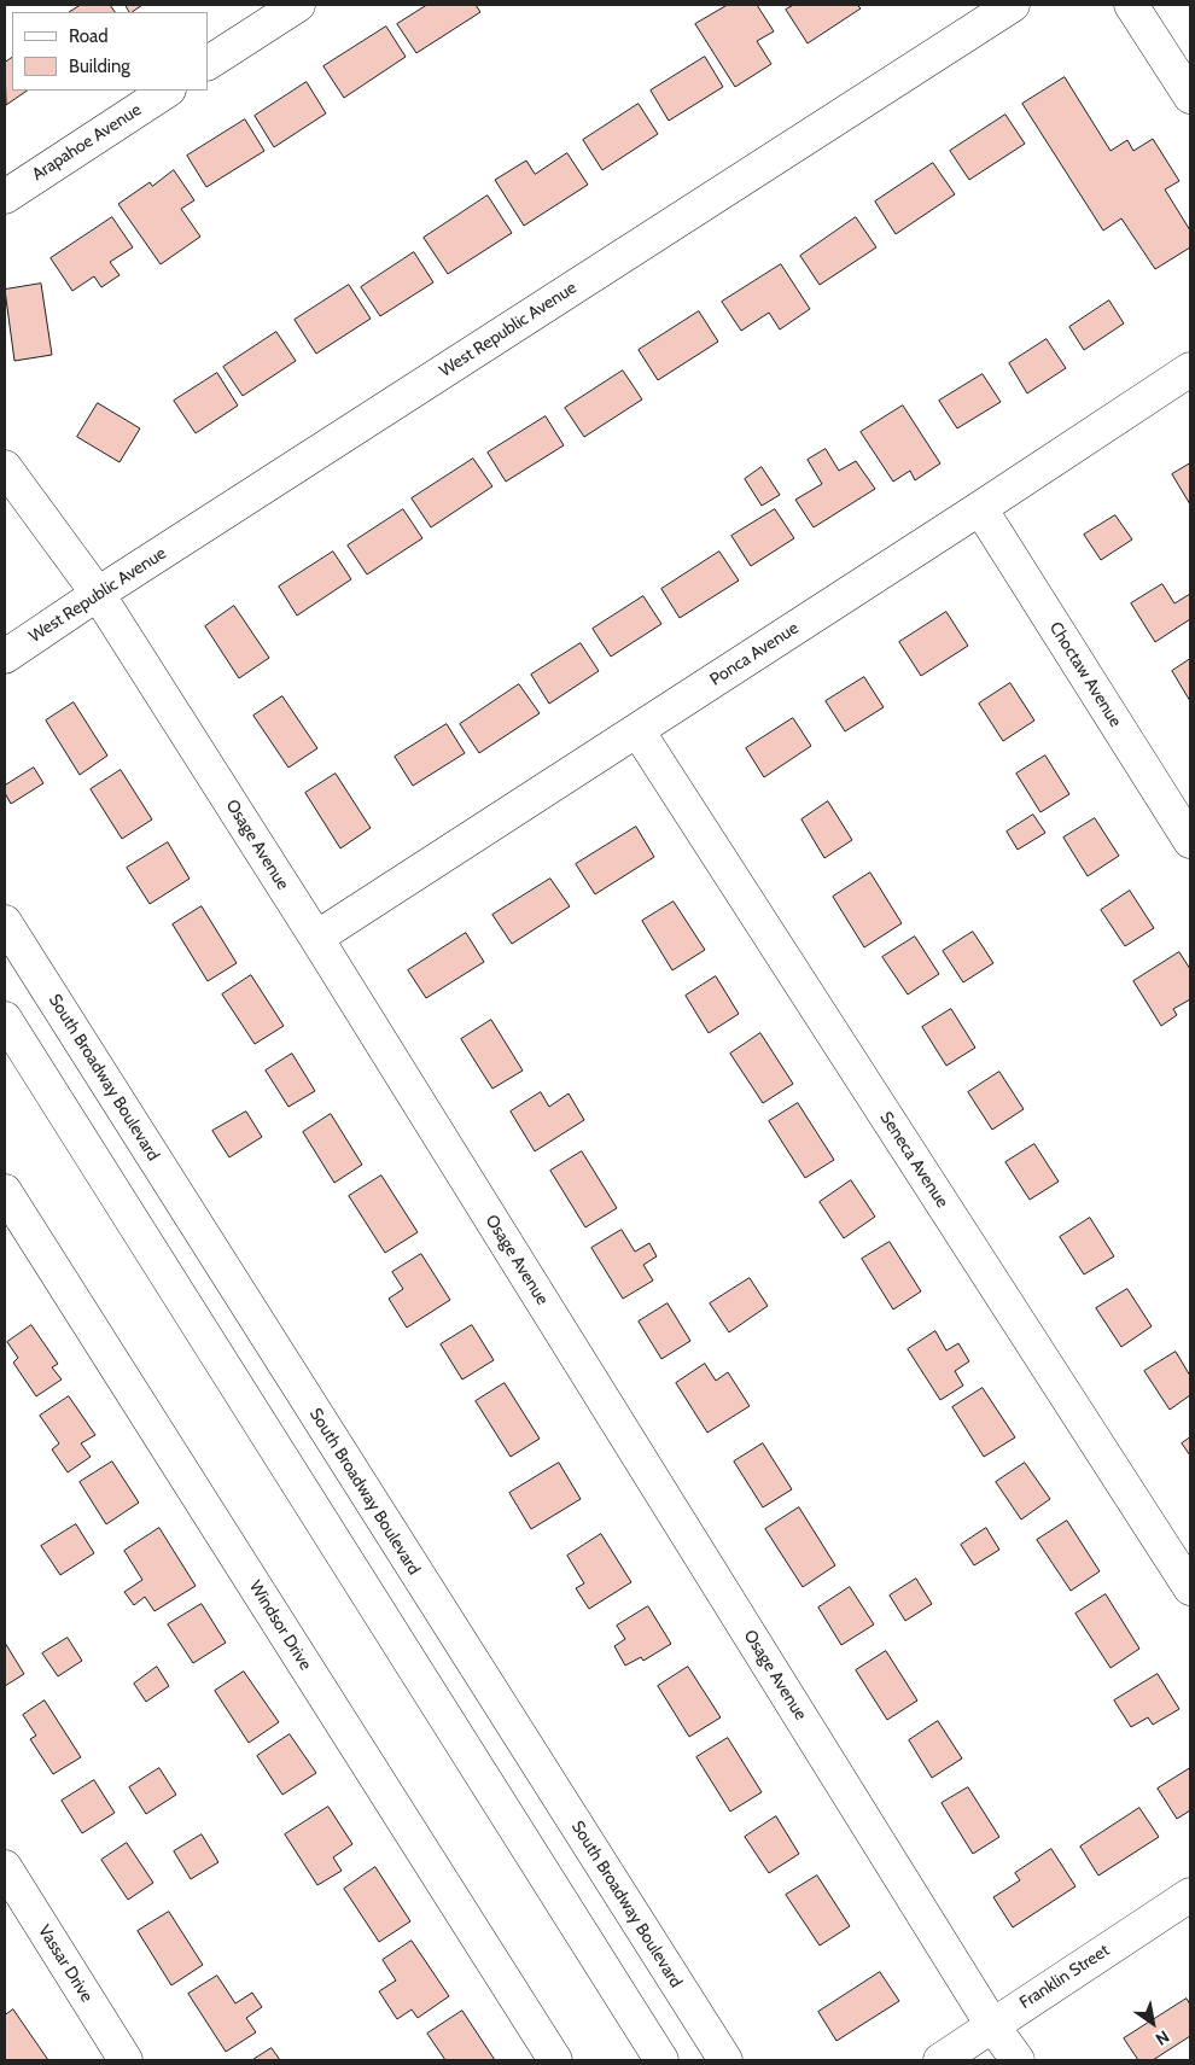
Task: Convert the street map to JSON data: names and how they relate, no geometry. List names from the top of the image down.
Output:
{
  "streets": {
    "street": [
      "Arapahoe Avenue",
      "West Republic Avenue",
      "Ponca Avenue",
      "Choctaw Avenue",
      "Osage Avenue",
      "South Broadway Boulevard",
      "Seneca Avenue",
      "Windsor Drive",
      "Vassar Drive",
      "Franklin Street"
    ]
  },
  "crossings": [
    ["West Republic Avenue", "Osage Avenue"],
    ["Ponca Avenue", "Choctaw Avenue"],
    ["Ponca Avenue", "Osage Avenue"],
    ["Ponca Avenue", "Seneca Avenue"],
    ["Osage Avenue", "Franklin Street"]
  ],
  "legend": ["Road", "Building"],
  "north": "bottom right"
}
